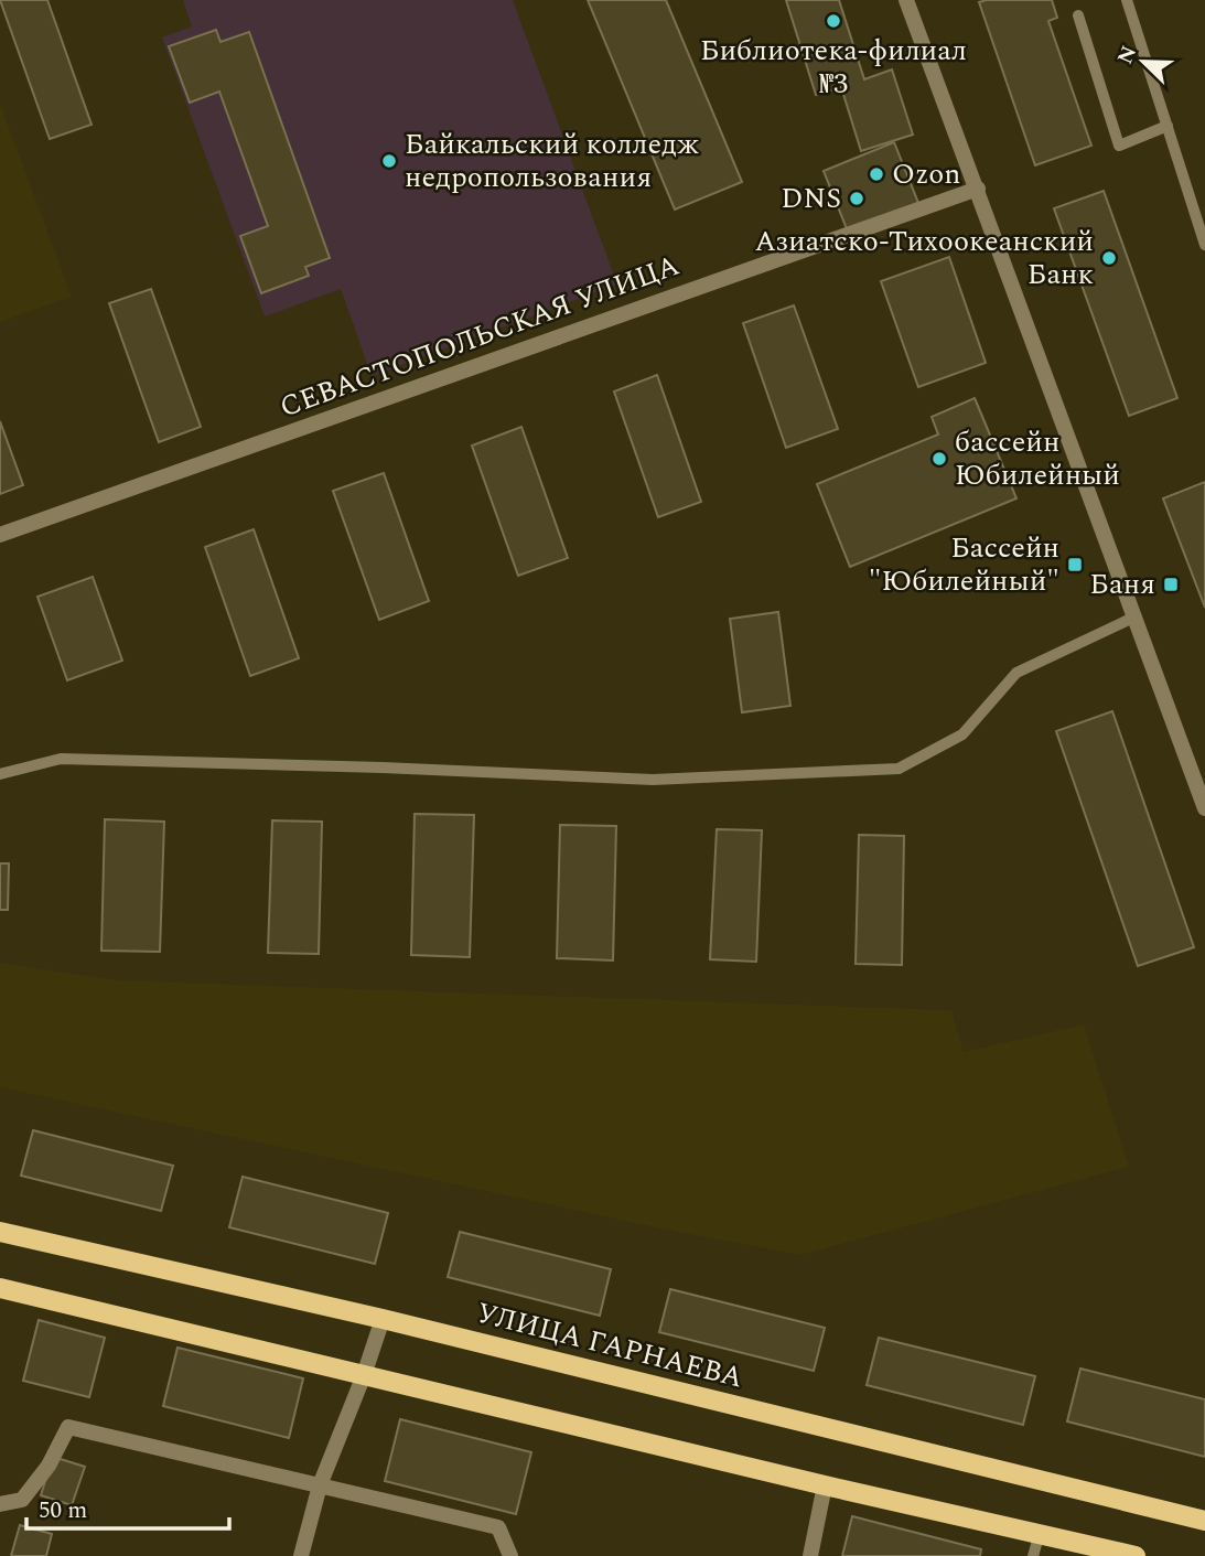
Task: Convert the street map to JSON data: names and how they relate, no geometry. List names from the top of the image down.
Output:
{
  "streets": {
    "main road": ["УЛИЦА ГАРНАЕВА"],
    "street": ["СЕВАСТОПОЛЬСКАЯ УЛИЦА"]
  },
  "places": {
    "other": [
      "Библиотека-филиал №3",
      "Байкальский колледж недропользования",
      "Ozon",
      "DNS",
      "Азиатско-Тихоокеанский Банк",
      "бассейн Юбилейный"
    ],
    "transit": ["Бассейн \"Юбилейный\"", "Баня"]
  },
  "scale_bar": "50 m",
  "north": "top left"
}
